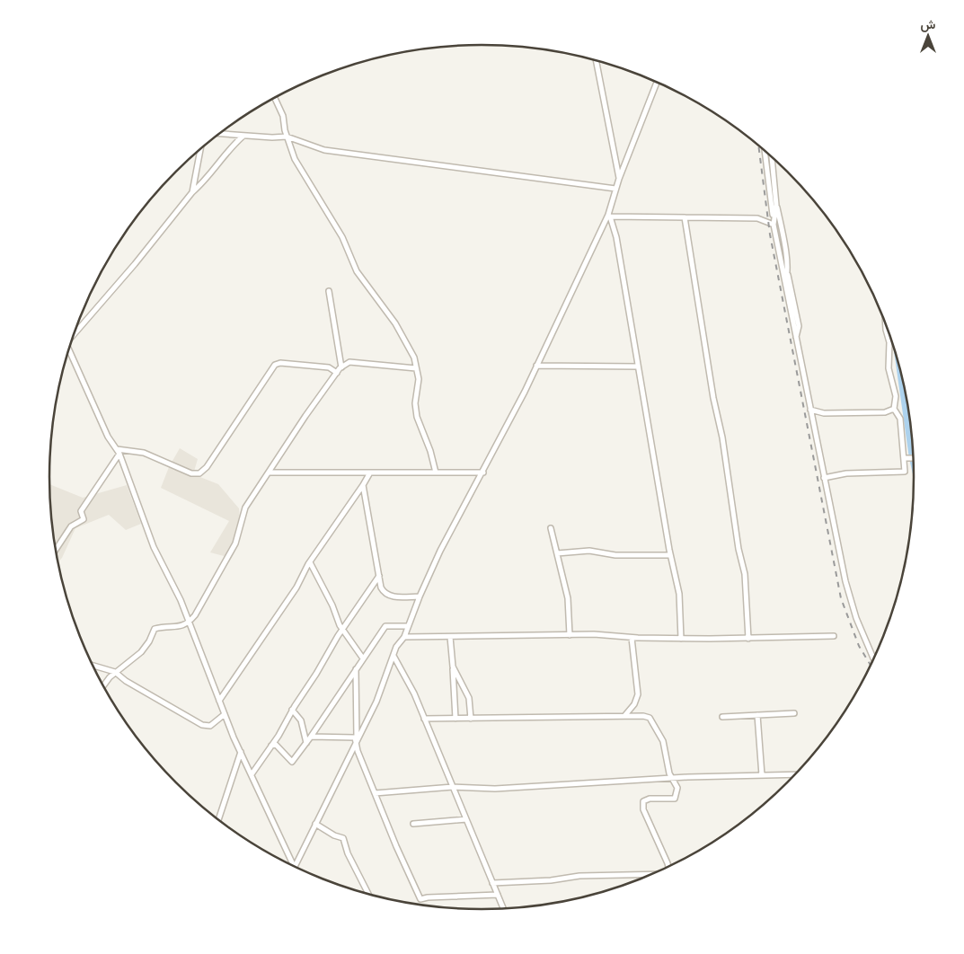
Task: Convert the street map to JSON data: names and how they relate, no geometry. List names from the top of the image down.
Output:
{
  "north": "top"
}
